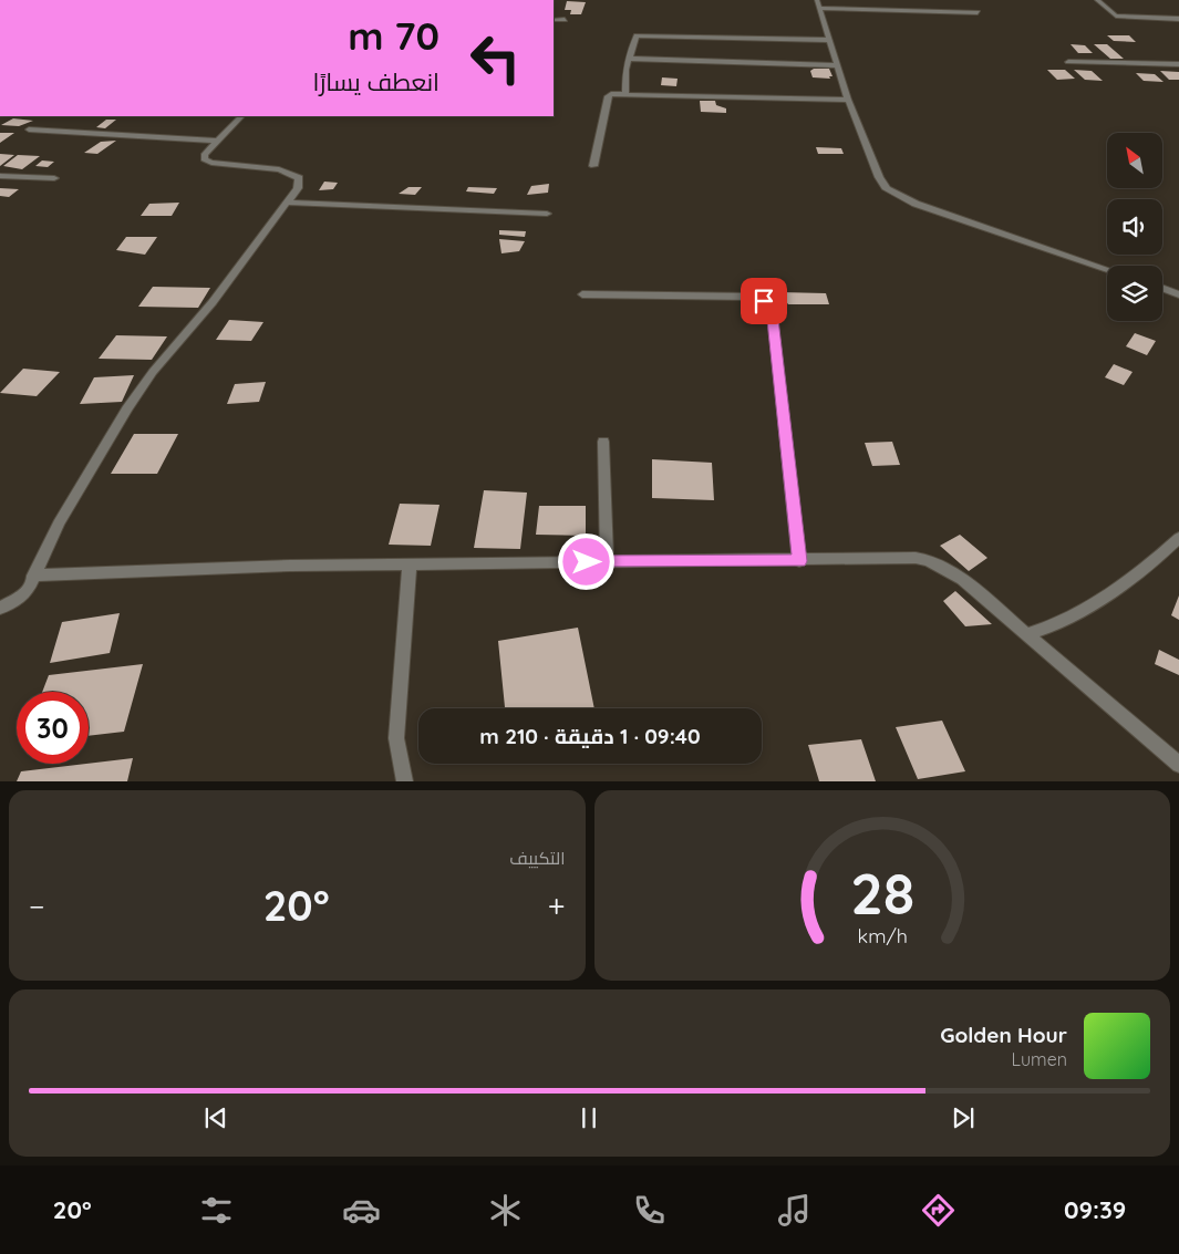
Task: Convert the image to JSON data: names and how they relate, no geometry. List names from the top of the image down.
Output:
{
  "north": "top left",
  "page": {
    "turn": ["70 m", "انعطف يسارًا"],
    "limit": "30",
    "trip": "09:40 · 1 دقيقة · 210 m",
    "tile": "التكييف",
    "heat": ["−", "20°", "+"],
    "song": ["Golden Hour", "Lumen"],
    "tabs": ["09:39", "20°"],
    "gauge": ["28", "km/h"]
  }
}
